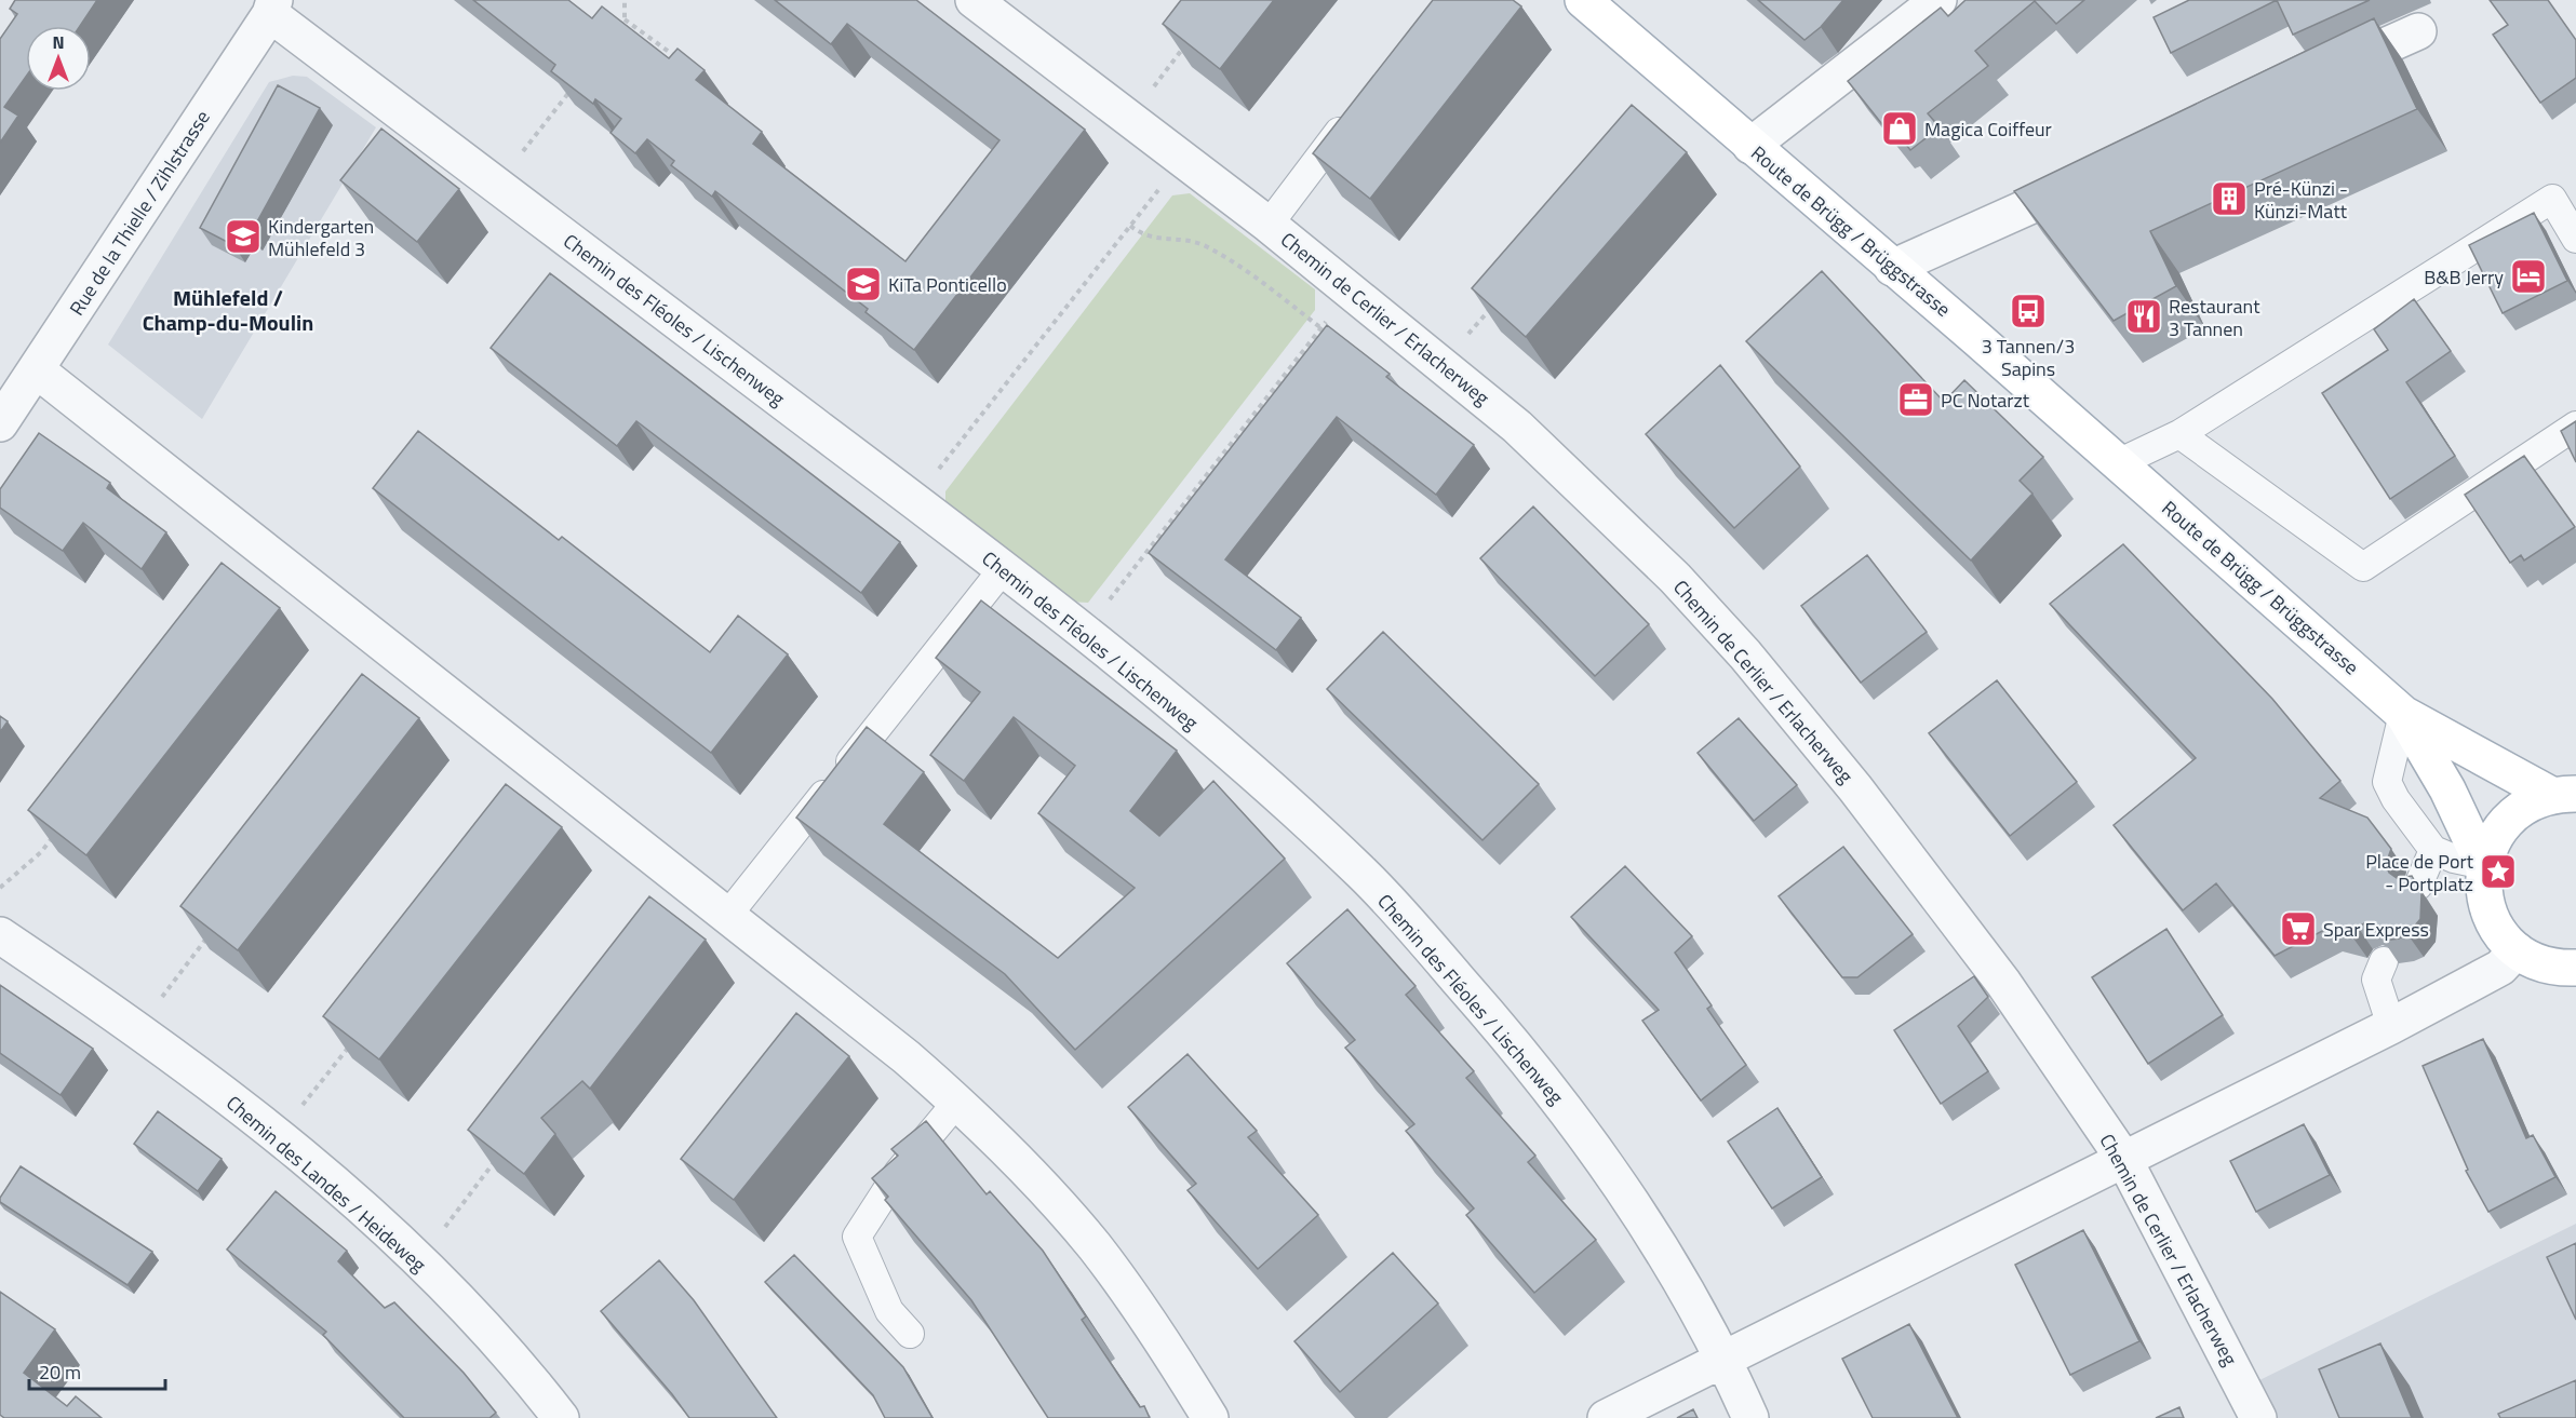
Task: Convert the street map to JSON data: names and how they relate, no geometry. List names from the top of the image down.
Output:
{
  "streets": {
    "main road": ["Route de Brügg / Brüggstrasse"],
    "street": [
      "Rue de la Thielle / Zihlstrasse",
      "Chemin de Cerlier / Erlacherweg",
      "Chemin des Fléoles / Lischenweg",
      "Chemin des Landes / Heideweg"
    ]
  },
  "crossings": [
    ["Rue de la Thielle / Zihlstrasse", "Chemin des Fléoles / Lischenweg"]
  ],
  "districts": ["Mühlefeld / Champ-du-Moulin"],
  "places": {
    "shop": ["Magica Coiffeur"],
    "building": ["Pré-Künzi - Künzi-Matt"],
    "school or university": ["Kindergarten Mühlefeld 3", "KiTa Ponticello"],
    "hotel": ["B&B Jerry"],
    "bus stop": ["3 Tannen/3 Sapins"],
    "restaurant": ["Restaurant 3 Tannen"],
    "office": ["PC Notarzt"],
    "place": ["Place de Port - Portplatz"],
    "supermarket": ["Spar Express"]
  },
  "scale_bar": "20 m",
  "north": "top"
}
